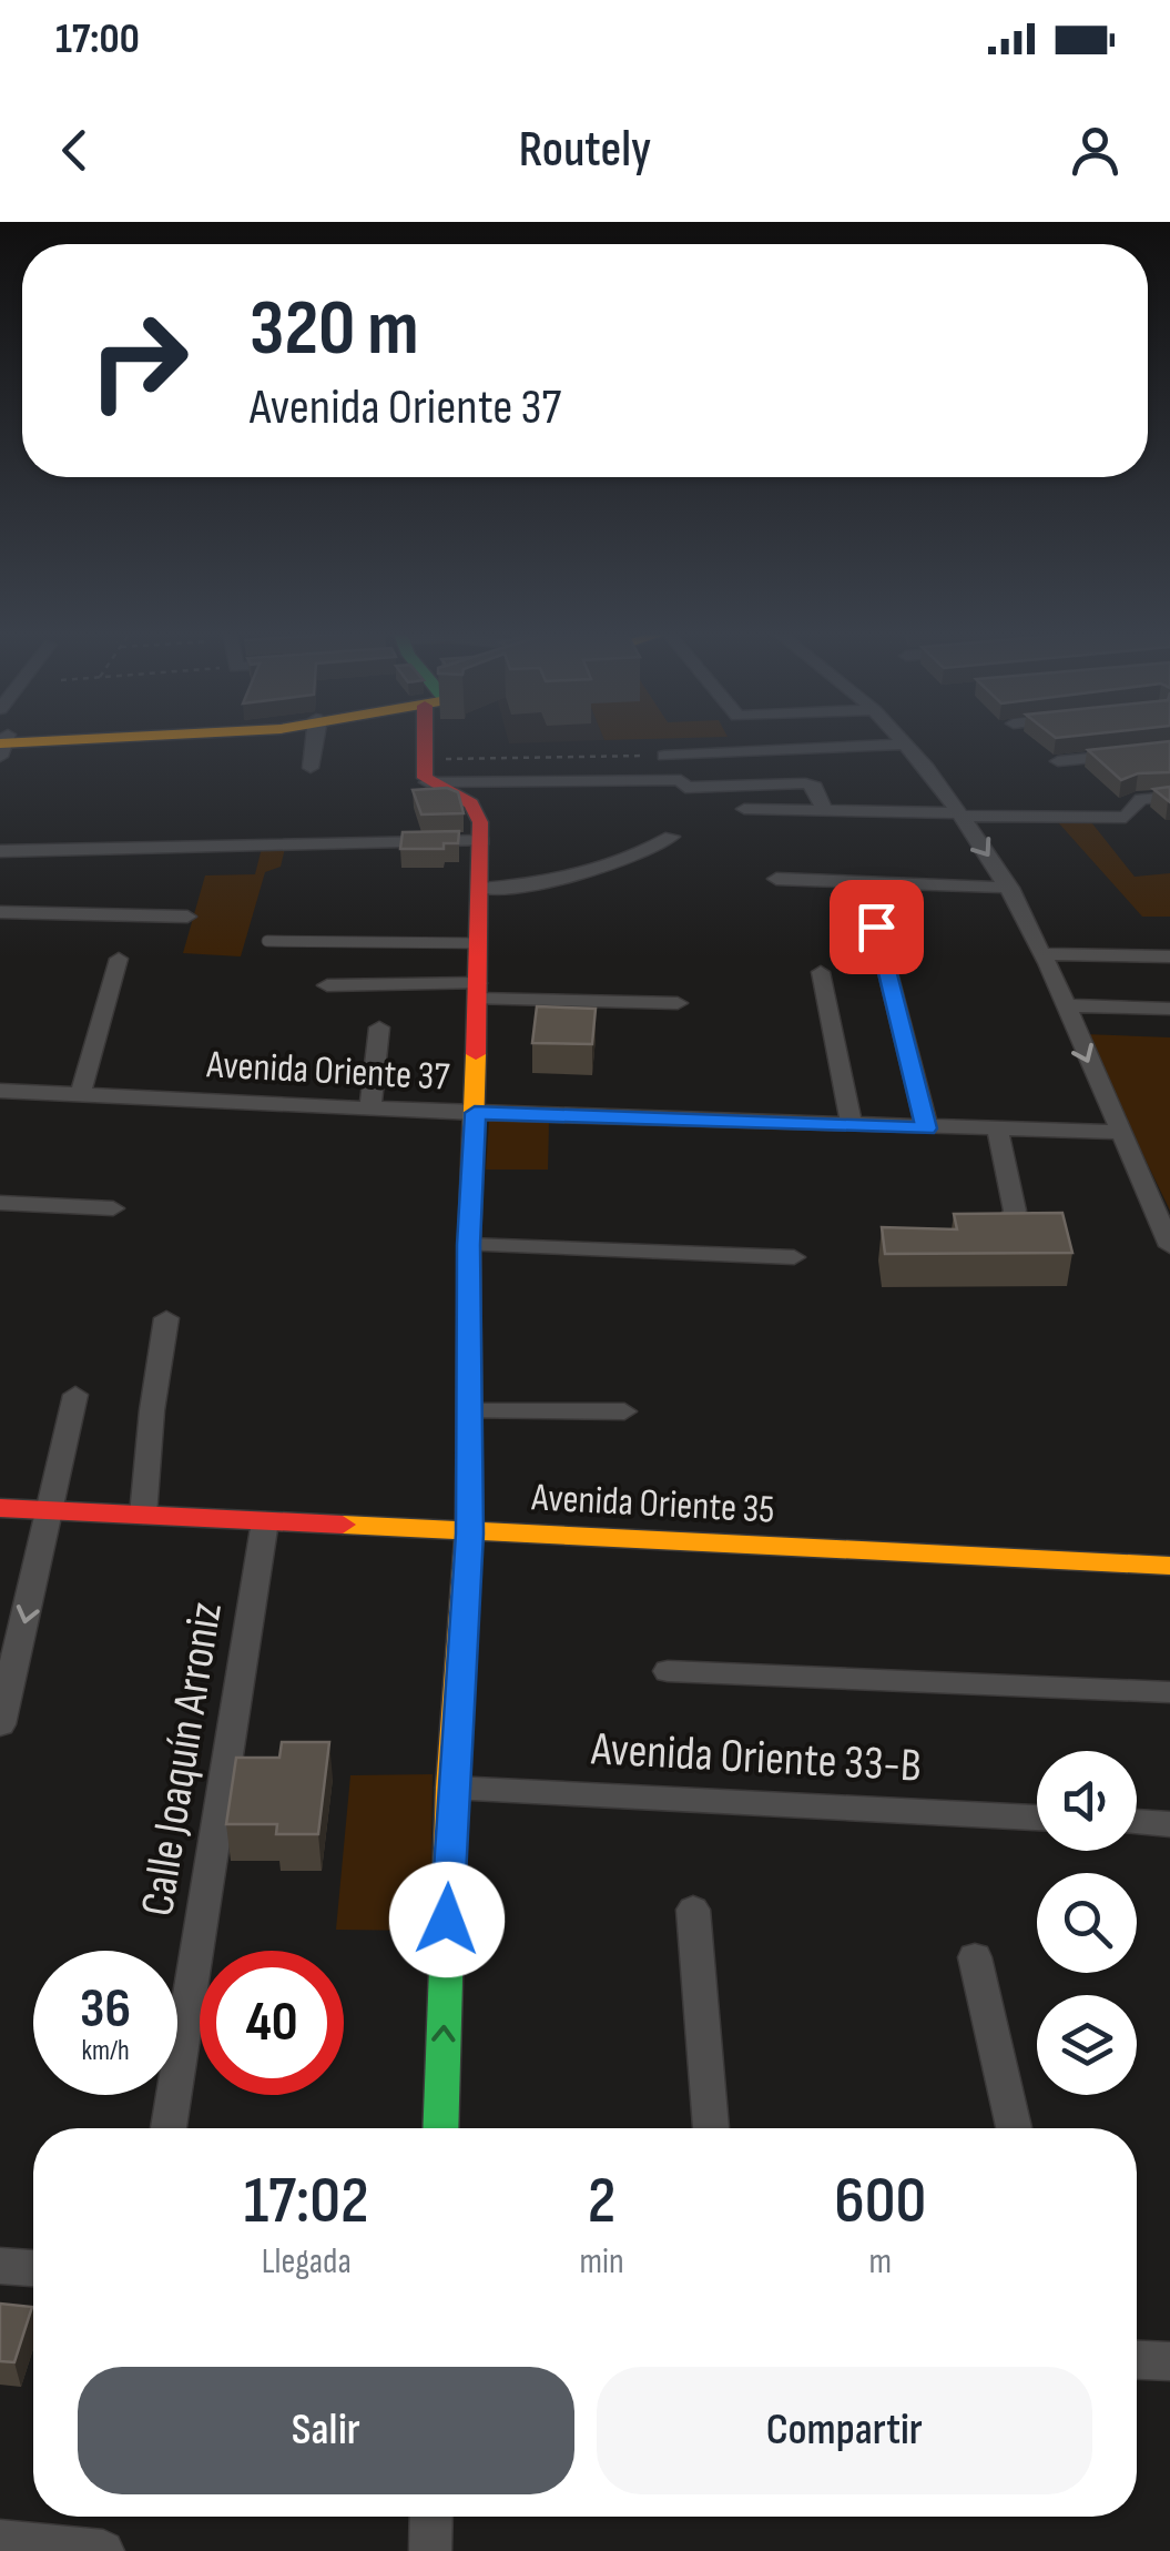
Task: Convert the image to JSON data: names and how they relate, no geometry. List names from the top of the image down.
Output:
{
  "streets": {
    "street": [
      "Avenida Oriente 37",
      "Avenida Oriente 35",
      "Avenida Oriente 33-B",
      "Calle Joaquín Arroniz"
    ]
  },
  "crossings": [
    ["Avenida Oriente 35", "Calle Joaquín Arroniz"]
  ],
  "page": {
    "status": "17:00",
    "header": "Routely",
    "turn": ["320 m", "Avenida Oriente 37"],
    "speed": "36 km/h",
    "limit": "40",
    "eta": [
      "17:02",
      "Llegada",
      "2",
      "min",
      "600",
      "m"
    ],
    "buttons": ["Salir", "Compartir"]
  }
}
